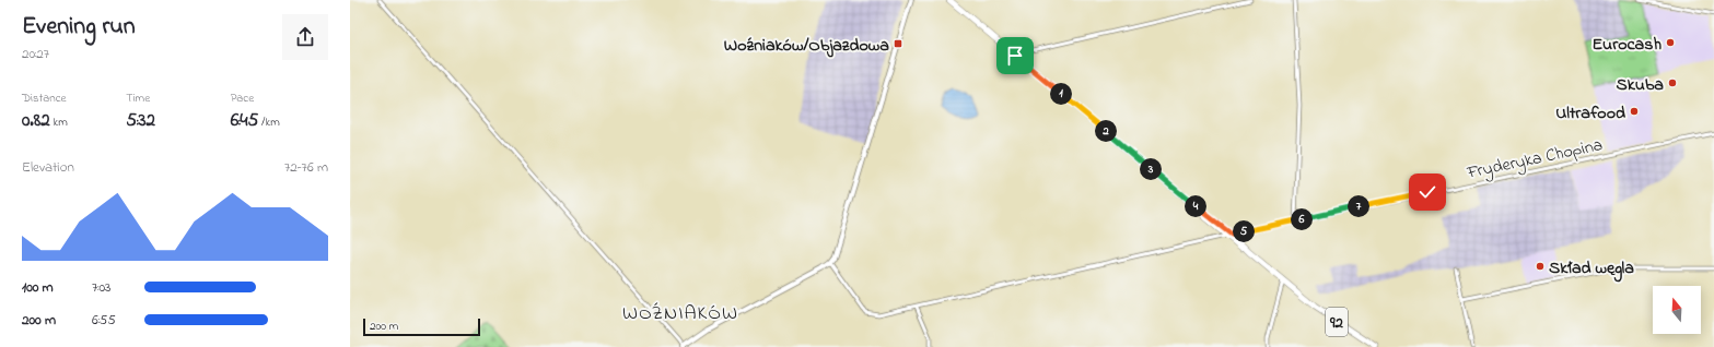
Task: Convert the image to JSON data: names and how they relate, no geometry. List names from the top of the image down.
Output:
{
  "streets": {
    "main road": ["92"],
    "street": ["Fryderyka Chopina"]
  },
  "crossings": [
    ["Fryderyka Chopina", "92"]
  ],
  "districts": ["WOŹNIAKÓW"],
  "places": {
    "other": [
      "Eurocash",
      "Skuba",
      "Ultrafood",
      "Skład węgla"
    ],
    "transit": ["Woźniaków/Objazdowa"]
  },
  "scale_bar": "200 m",
  "north": "top",
  "page": {
    "heading": ["Evening run", "20:27"],
    "stats": [
      ["Distance", "0.82 km"],
      ["Time", "5:32"],
      ["Pace", "6:45 /km"]
    ],
    "pins": [
      "1",
      "2",
      "3",
      "4",
      "7",
      "6",
      "5"
    ],
    "chart": ["Elevation", "72–76 m"],
    "list": [
      {
        "name": "100 m",
        "note": "7:03"
      },
      {
        "name": "200 m",
        "note": "6:55"
      }
    ],
    "scale": "200 m"
  }
}
